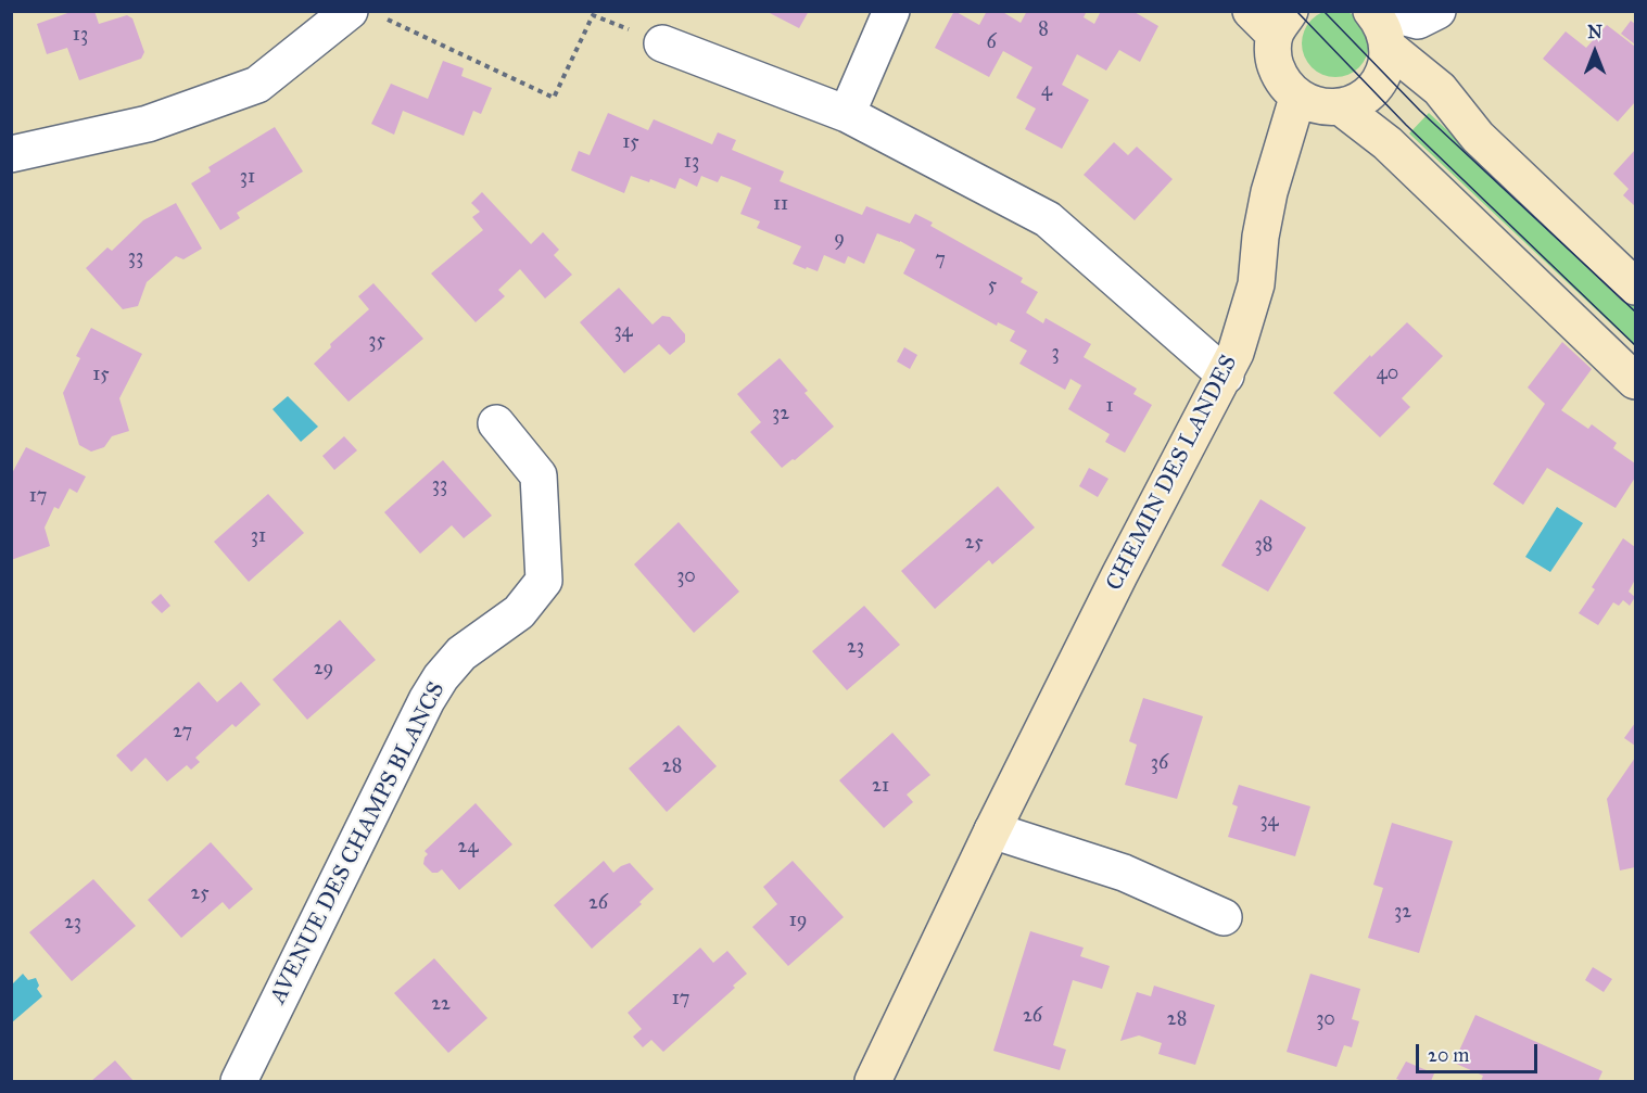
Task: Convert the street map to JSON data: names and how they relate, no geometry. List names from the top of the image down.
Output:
{
  "streets": {
    "street": ["CHEMIN DES LANDES", "AVENUE DES CHAMPS BLANCS"]
  },
  "house_numbers": [
    "8",
    "13",
    "6",
    "4",
    "15",
    "13",
    "31",
    "11",
    "9",
    "33",
    "7",
    "5",
    "34",
    "35",
    "3",
    "40",
    "15",
    "1",
    "32",
    "33",
    "17",
    "31",
    "25",
    "38",
    "30",
    "23",
    "29",
    "27",
    "36",
    "28",
    "21",
    "34",
    "24",
    "25",
    "26",
    "32",
    "19",
    "23",
    "17",
    "22",
    "26",
    "28",
    "30"
  ],
  "scale_bar": "20 m",
  "north": "top"
}
